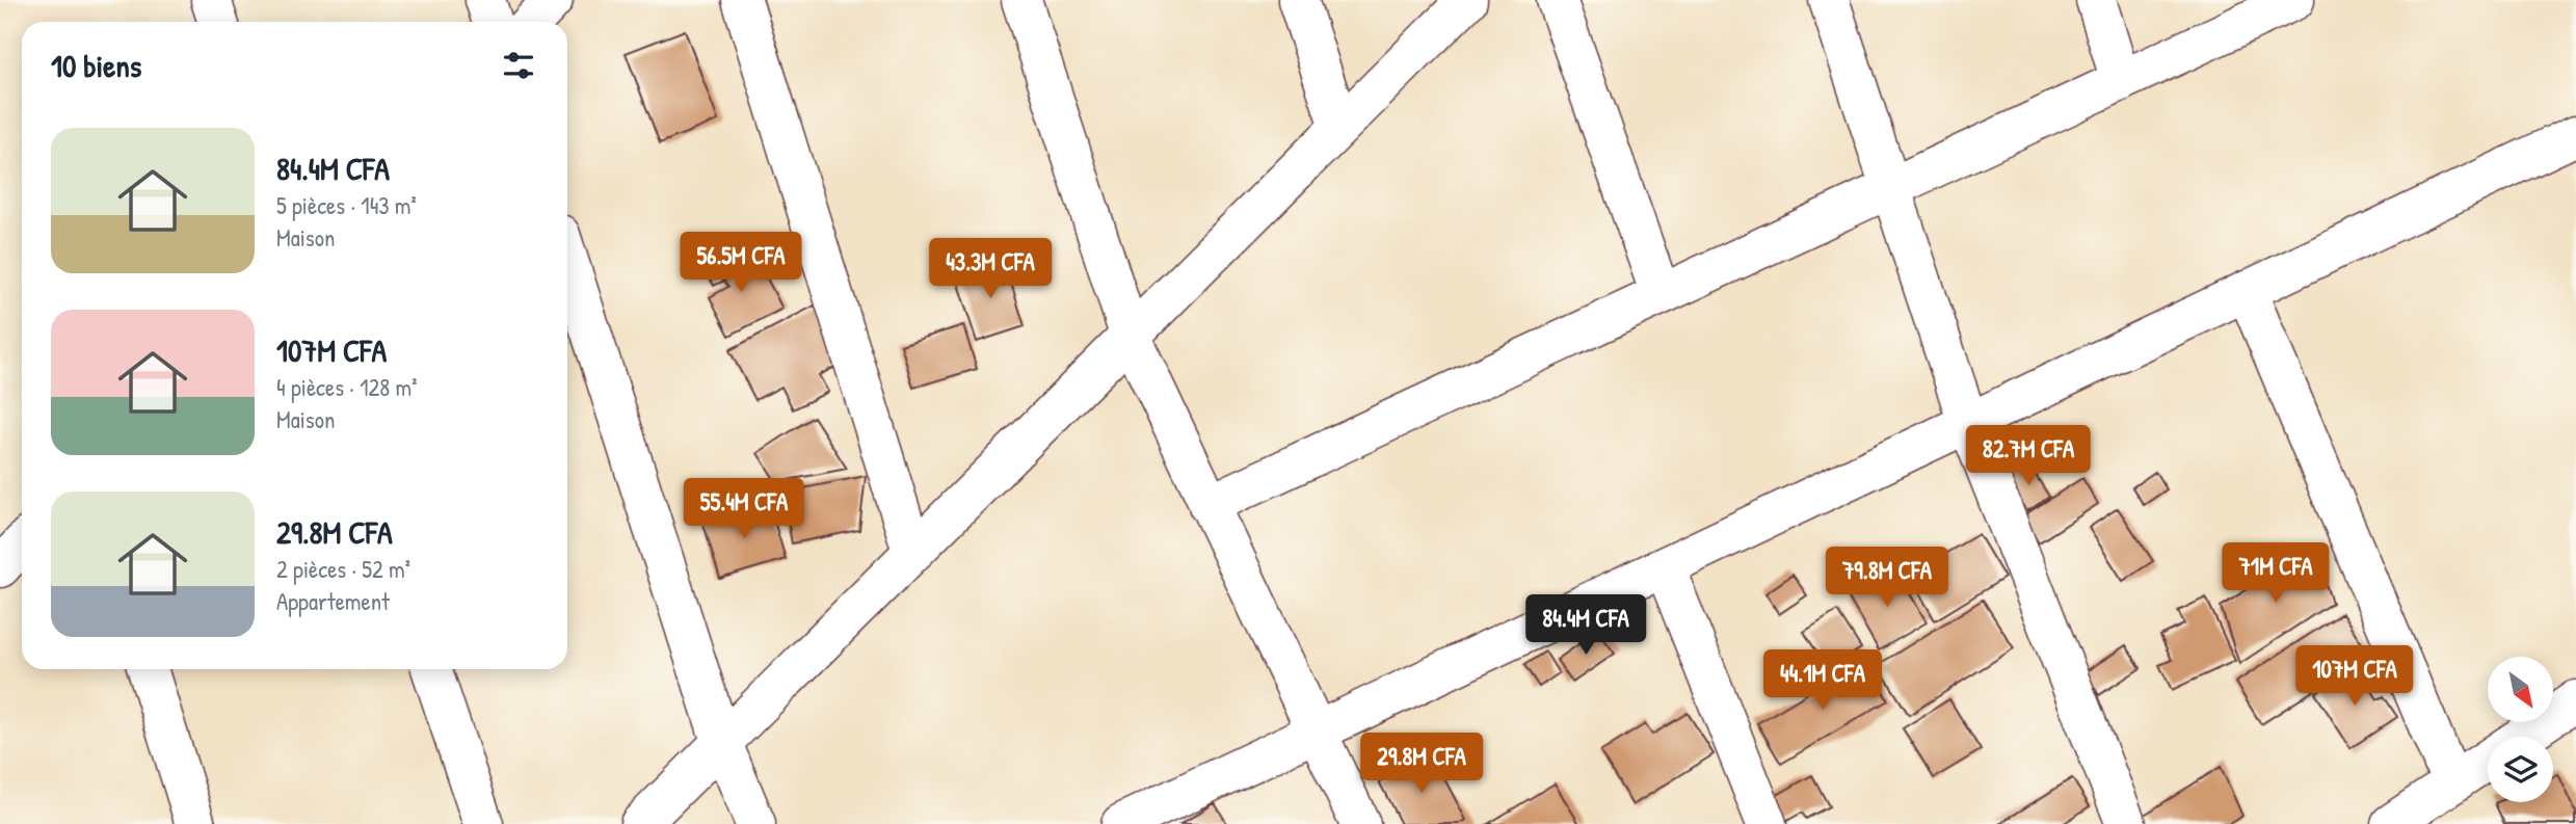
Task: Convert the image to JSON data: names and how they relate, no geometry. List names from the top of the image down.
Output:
{
  "north": "bottom right",
  "page": {
    "heading": "10 biens",
    "list": [
      {
        "name": "84.4M CFA",
        "note": "5 pièces · 143 m² · Maison"
      },
      {
        "name": "107M CFA",
        "note": "4 pièces · 128 m² · Maison"
      },
      {
        "name": "29.8M CFA",
        "note": "2 pièces · 52 m² · Appartement"
      }
    ],
    "price": [
      "56.5M CFA",
      "43.3M CFA",
      "82.7M CFA",
      "55.4M CFA",
      "71M CFA",
      "79.8M CFA",
      "84.4M CFA",
      "107M CFA",
      "44.1M CFA",
      "29.8M CFA"
    ]
  }
}
